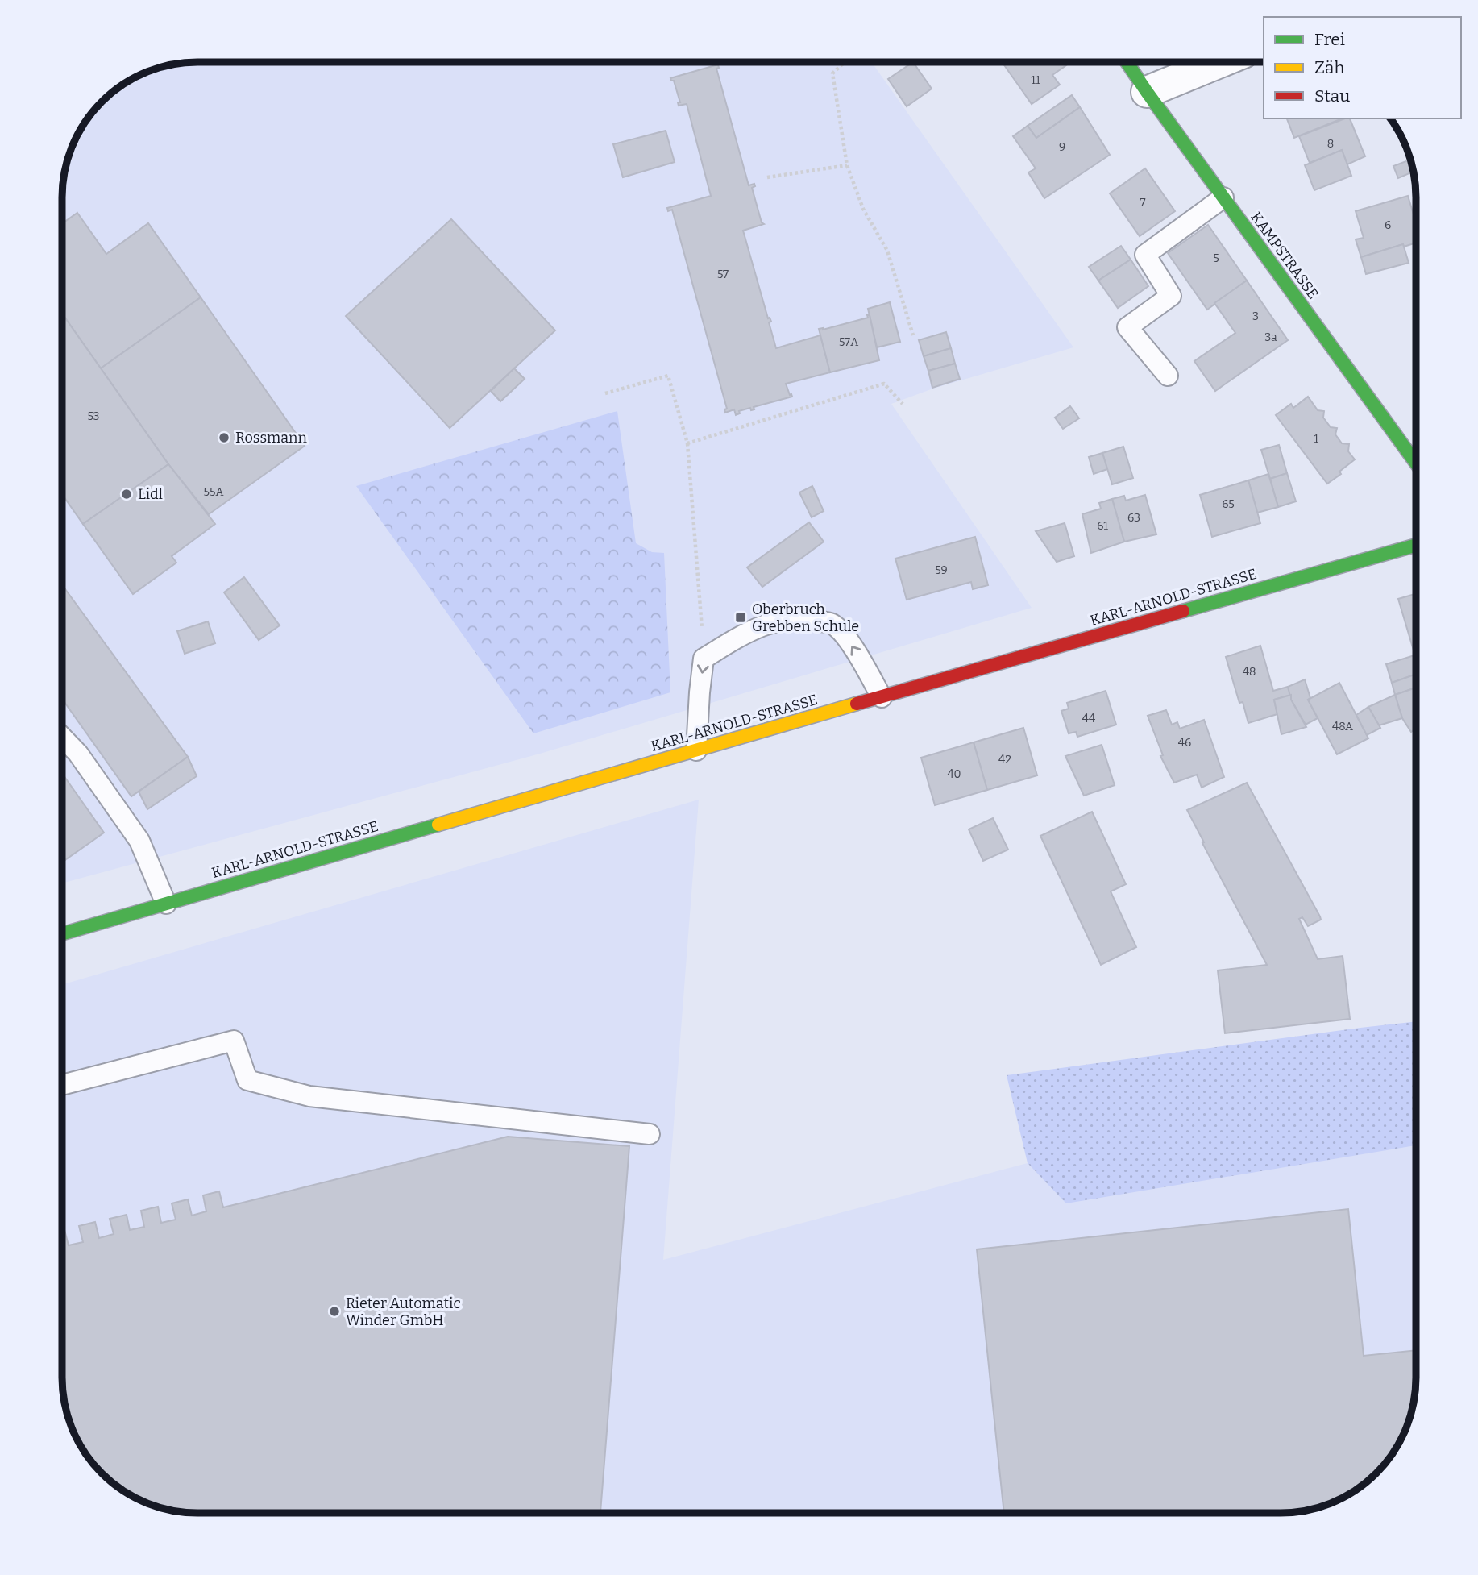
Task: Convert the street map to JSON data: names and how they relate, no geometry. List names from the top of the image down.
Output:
{
  "streets": {
    "main road": ["KAMPSTRASSE", "KARL-ARNOLD-STRASSE"]
  },
  "places": {
    "other": ["Rossmann", "Lidl", "Rieter Automatic Winder GmbH"],
    "transit": ["Oberbruch Grebben Schule"]
  },
  "house_numbers": [
    "11",
    "8",
    "9",
    "7",
    "6",
    "5",
    "57",
    "3",
    "3a",
    "57A",
    "53",
    "1",
    "55A",
    "65",
    "63",
    "61",
    "59",
    "48",
    "44",
    "48A",
    "46",
    "42",
    "40"
  ],
  "legend": ["Frei", "Zäh", "Stau"]
}
